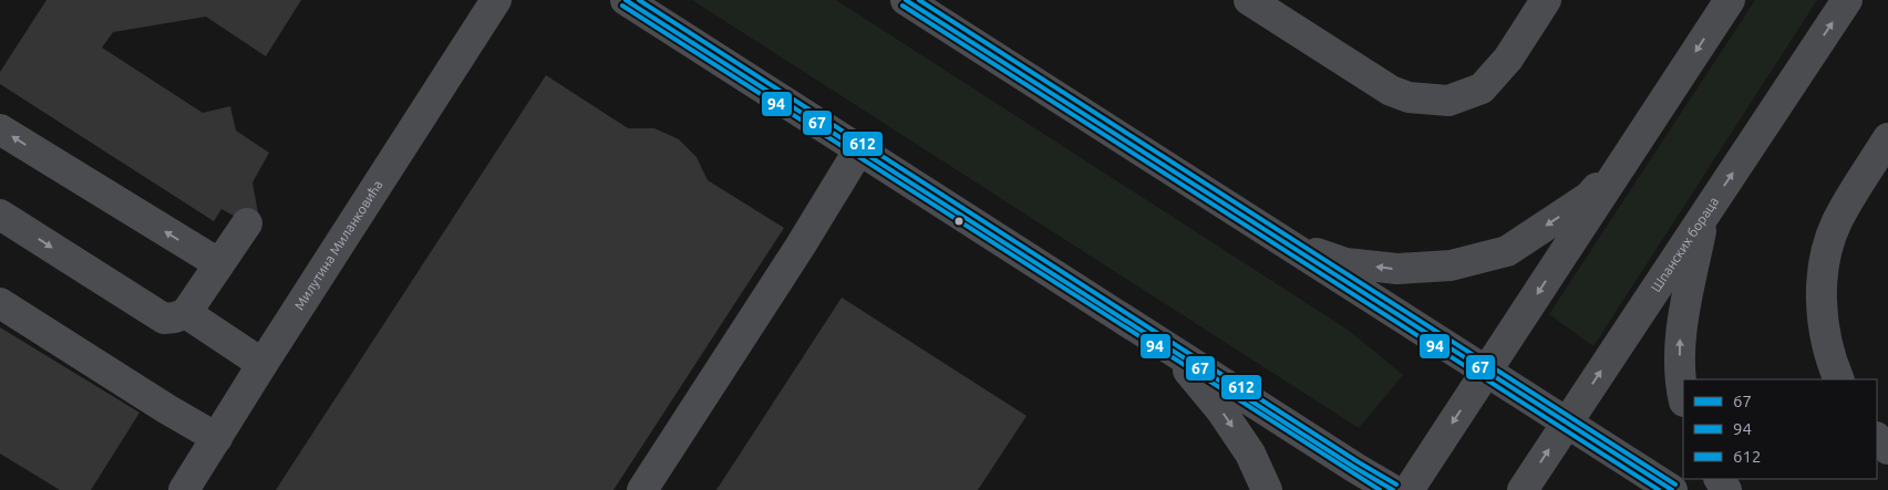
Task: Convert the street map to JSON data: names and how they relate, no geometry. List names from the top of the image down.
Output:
{
  "streets": {
    "street": ["Милутина Миланковића", "Шпанских бораца"]
  },
  "lines": ["transit line 67", "transit line 612", "transit line 94"],
  "legend": ["67", "94", "612"]
}
